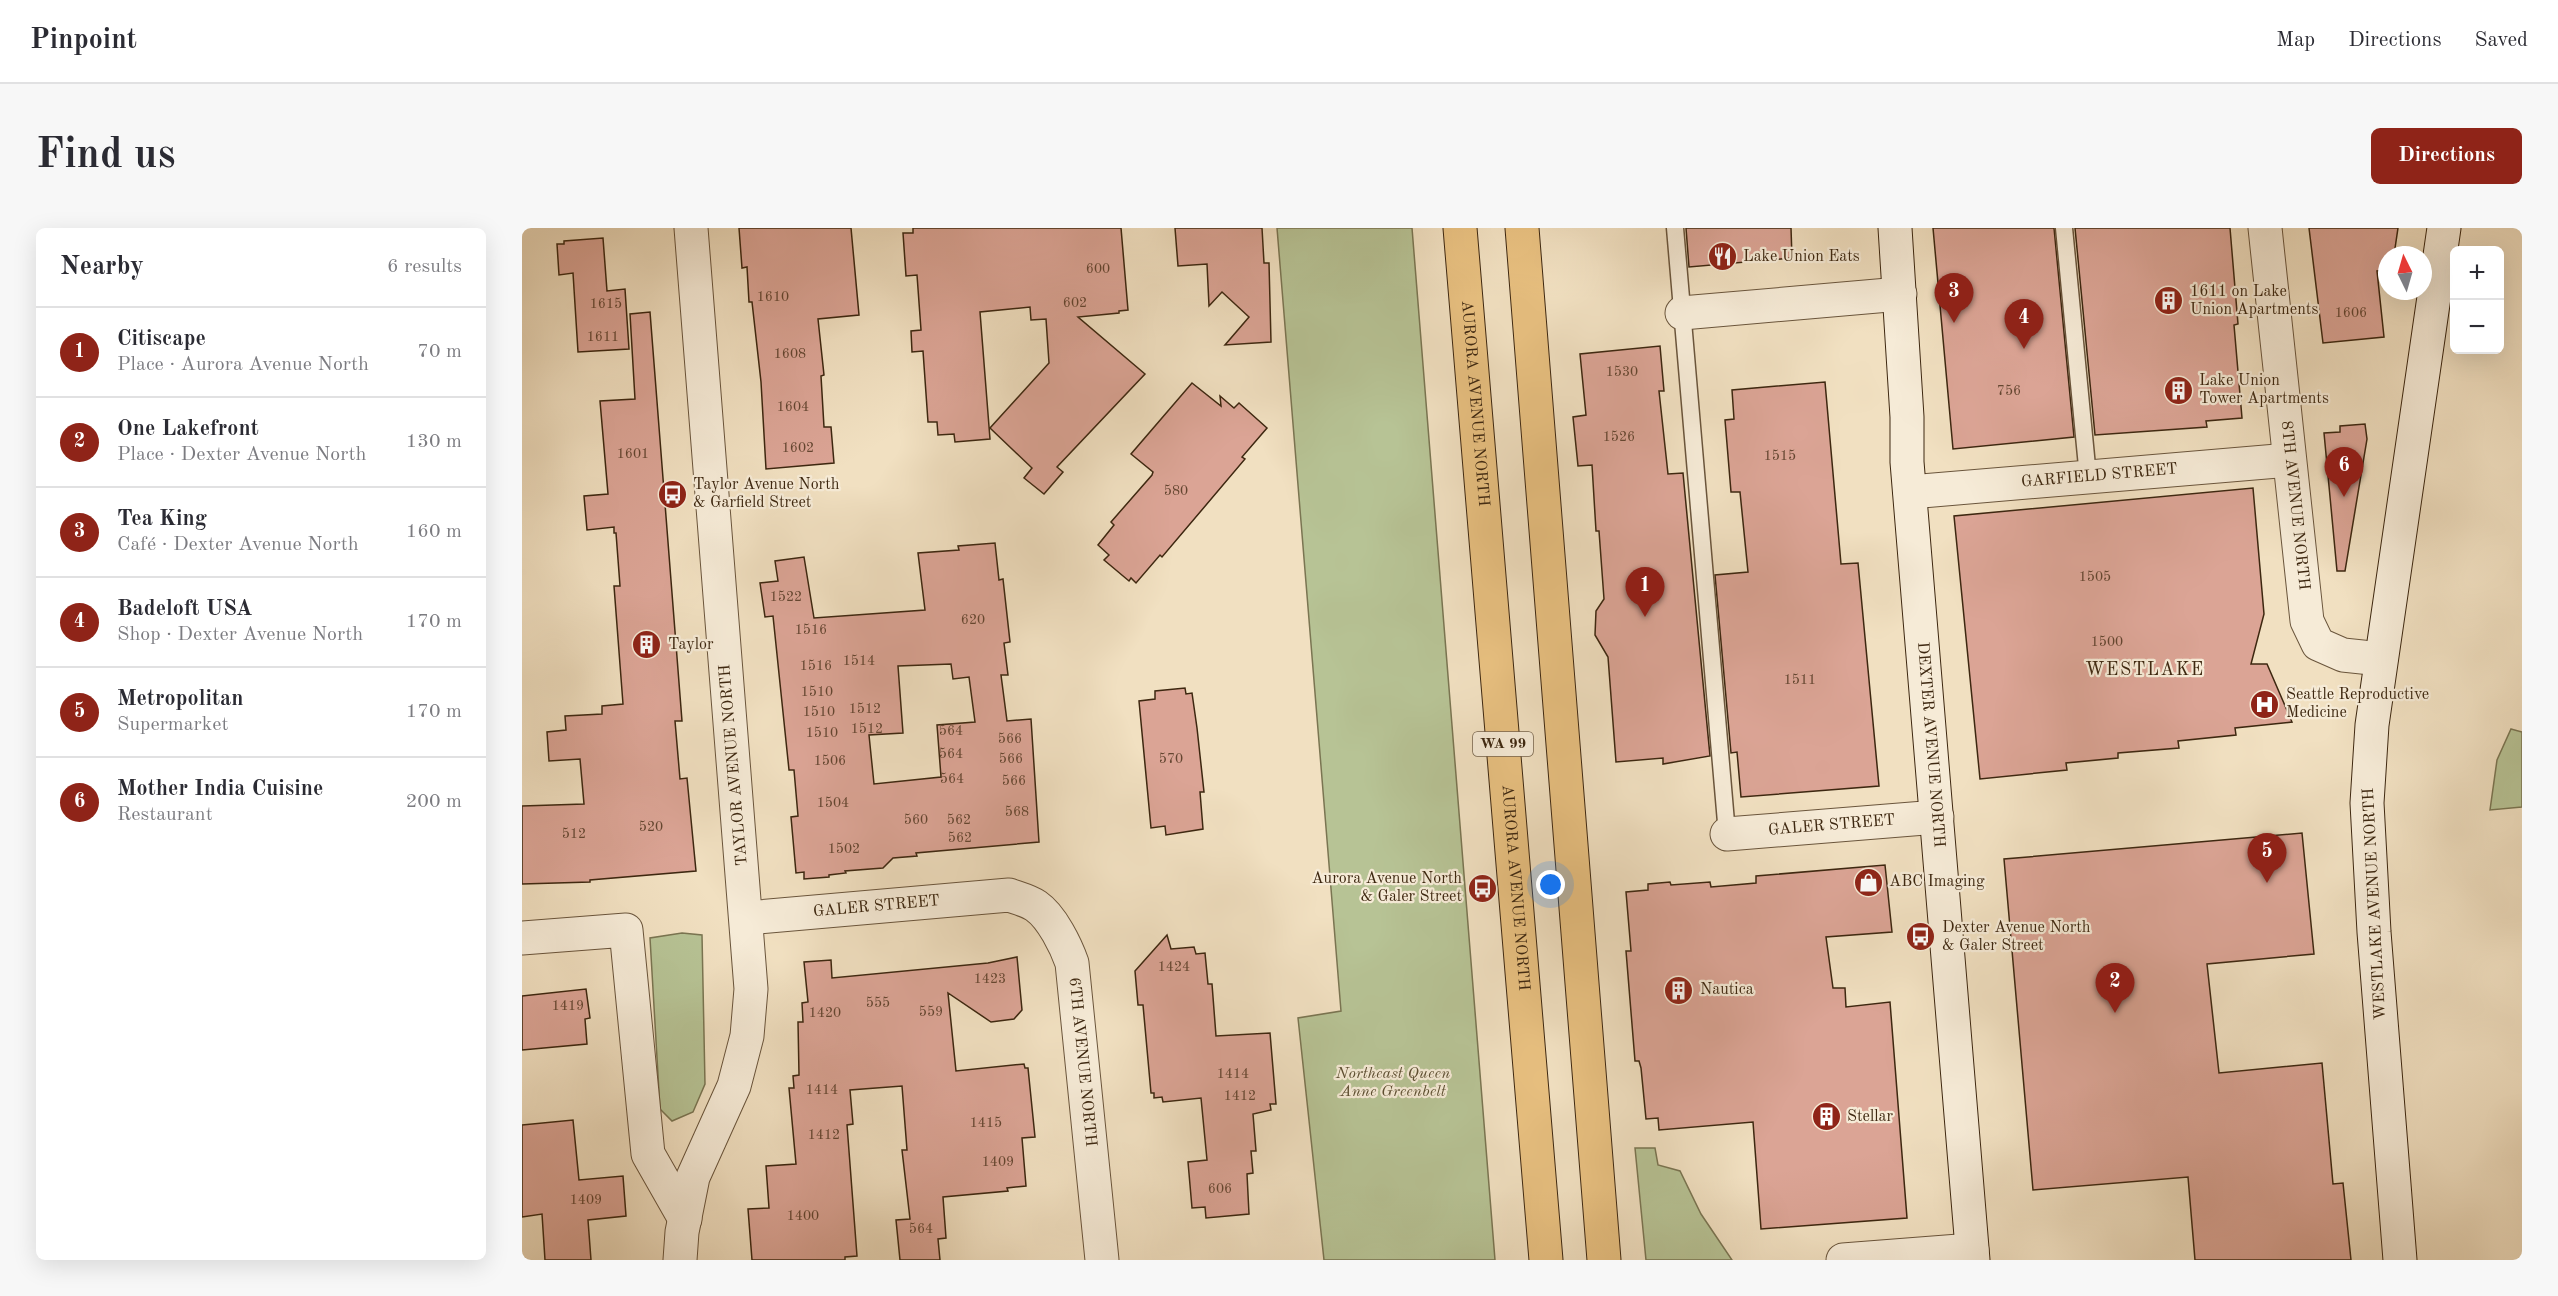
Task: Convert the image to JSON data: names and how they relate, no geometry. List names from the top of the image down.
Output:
{
  "streets": {
    "highway": ["AURORA AVENUE NORTH", "WA 99"],
    "street": [
      "GARFIELD STREET",
      "8TH AVENUE NORTH",
      "DEXTER AVENUE NORTH",
      "TAYLOR AVENUE NORTH",
      "GALER STREET",
      "WESTLAKE AVENUE NORTH",
      "6TH AVENUE NORTH"
    ]
  },
  "crossings": [
    ["GARFIELD STREET", "8TH AVENUE NORTH"],
    ["GARFIELD STREET", "DEXTER AVENUE NORTH"],
    ["8TH AVENUE NORTH", "WESTLAKE AVENUE NORTH"],
    ["DEXTER AVENUE NORTH", "GALER STREET"],
    ["TAYLOR AVENUE NORTH", "GALER STREET"],
    ["GALER STREET", "6TH AVENUE NORTH"]
  ],
  "districts": ["WESTLAKE"],
  "parks": ["Northeast Queen Anne Greenbelt"],
  "places": {
    "restaurant": ["Lake Union Eats"],
    "building": [
      "1611 on Lake Union Apartments",
      "Lake Union Tower Apartments",
      "Taylor",
      "Nautica",
      "Stellar"
    ],
    "bus stop": ["Taylor Avenue North & Garfield Street", "Aurora Avenue North & Galer Street", "Dexter Avenue North & Galer Street"],
    "hospital": ["Seattle Reproductive Medicine"],
    "shop": ["ABC Imaging"]
  },
  "house_numbers": [
    "600",
    "1610",
    "602",
    "1615",
    "1606",
    "1611",
    "1608",
    "1530",
    "756",
    "1604",
    "1526",
    "1602",
    "1601",
    "1515",
    "580",
    "1505",
    "1522",
    "620",
    "1516",
    "1500",
    "1514",
    "1516",
    "1511",
    "1510",
    "1512",
    "1510",
    "1512",
    "564",
    "1510",
    "566",
    "564",
    "566",
    "570",
    "1506",
    "564",
    "566",
    "1504",
    "568",
    "560",
    "562",
    "520",
    "512",
    "562",
    "1502",
    "1424",
    "1423",
    "555",
    "1419",
    "559",
    "1420",
    "1414",
    "1414",
    "1412",
    "1415",
    "1412",
    "1409",
    "606",
    "1409",
    "1400",
    "564"
  ],
  "north": "top",
  "page": {
    "header": "Pinpoint",
    "nav": ["Map", "Directions", "Saved"],
    "buttons": "Directions",
    "title": "Find us",
    "heading": ["Nearby", "6 results"],
    "map_buttons": ["+", "−"],
    "pins": [
      "3",
      "4",
      "6",
      "1",
      "5",
      "2"
    ],
    "list": [
      {
        "mark": "1",
        "name": "Citiscape",
        "note": "Place · Aurora Avenue North",
        "value": "70 m"
      },
      {
        "mark": "2",
        "name": "One Lakefront",
        "note": "Place · Dexter Avenue North",
        "value": "130 m"
      },
      {
        "mark": "3",
        "name": "Tea King",
        "note": "Café · Dexter Avenue North",
        "value": "160 m"
      },
      {
        "mark": "4",
        "name": "Badeloft USA",
        "note": "Shop · Dexter Avenue North",
        "value": "170 m"
      },
      {
        "mark": "5",
        "name": "Metropolitan",
        "note": "Supermarket",
        "value": "170 m"
      },
      {
        "mark": "6",
        "name": "Mother India Cuisine",
        "note": "Restaurant",
        "value": "200 m"
      }
    ]
  }
}
